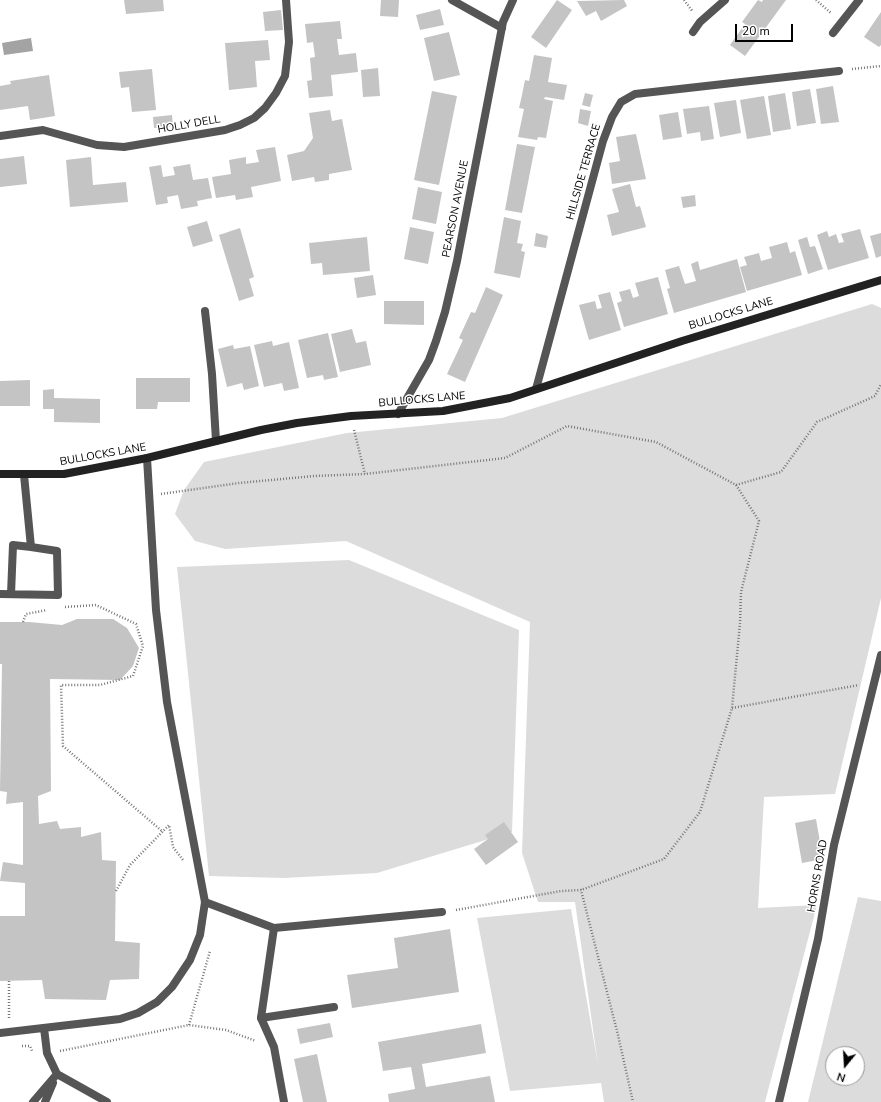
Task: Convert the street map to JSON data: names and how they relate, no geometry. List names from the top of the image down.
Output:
{
  "streets": {
    "main road": ["BULLOCKS LANE"],
    "street": [
      "HOLLY DELL",
      "HILLSIDE TERRACE",
      "PEARSON AVENUE",
      "HORNS ROAD"
    ]
  },
  "crossings": [
    ["HILLSIDE TERRACE", "BULLOCKS LANE"],
    ["PEARSON AVENUE", "BULLOCKS LANE"]
  ],
  "scale_bar": "20 m",
  "north": "bottom"
}
